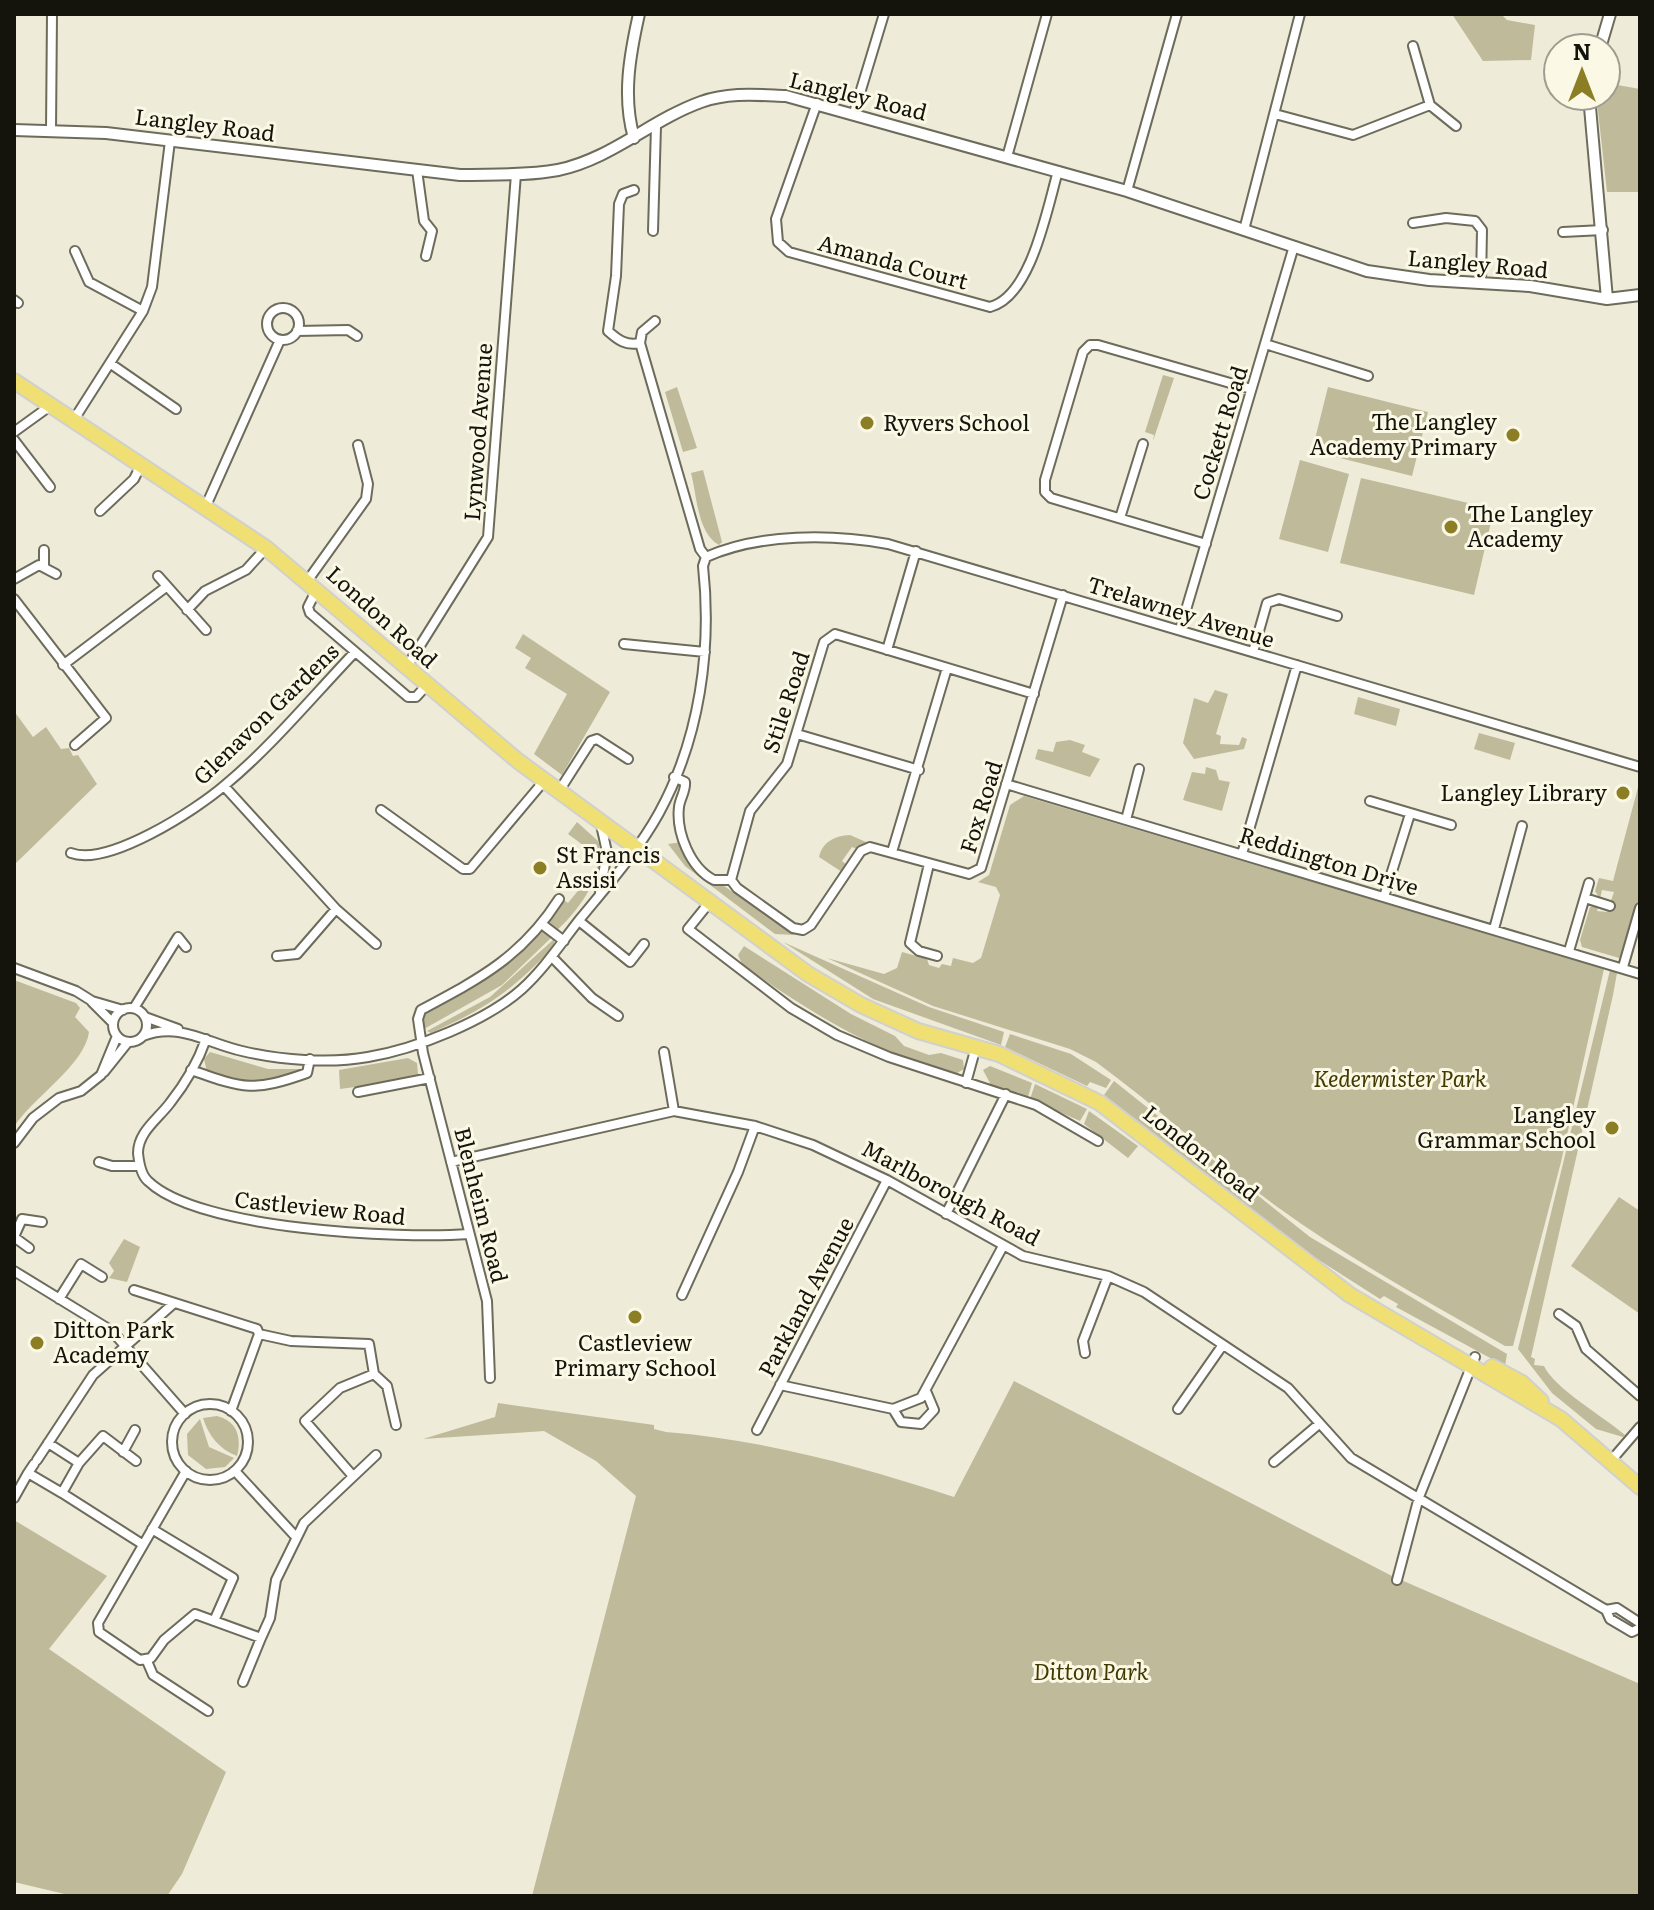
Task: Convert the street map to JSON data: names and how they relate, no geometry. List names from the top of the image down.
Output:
{
  "streets": {
    "main road": ["London Road"],
    "street": [
      "Langley Road",
      "Amanda Court",
      "Lynwood Avenue",
      "Cockett Road",
      "Trelawney Avenue",
      "Stile Road",
      "Glenavon Gardens",
      "Fox Road",
      "Reddington Drive",
      "Marlborough Road",
      "Blenheim Road",
      "Castleview Road",
      "Parkland Avenue"
    ]
  },
  "crossings": [
    ["Langley Road", "Amanda Court"],
    ["Langley Road", "Lynwood Avenue"],
    ["Langley Road", "Cockett Road"],
    ["Lynwood Avenue", "London Road"],
    ["Cockett Road", "Trelawney Avenue"],
    ["Trelawney Avenue", "Fox Road"],
    ["Stile Road", "Fox Road"],
    ["Fox Road", "Reddington Drive"],
    ["Marlborough Road", "Blenheim Road"],
    ["Marlborough Road", "Parkland Avenue"],
    ["Blenheim Road", "Castleview Road"]
  ],
  "parks": ["Kedermister Park", "Ditton Park"],
  "places": [
    "Ryvers School",
    "The Langley Academy Primary",
    "The Langley Academy",
    "Langley Library",
    "St Francis Assisi",
    "Langley Grammar School",
    "Castleview Primary School",
    "Ditton Park Academy"
  ],
  "north": "top"
}
